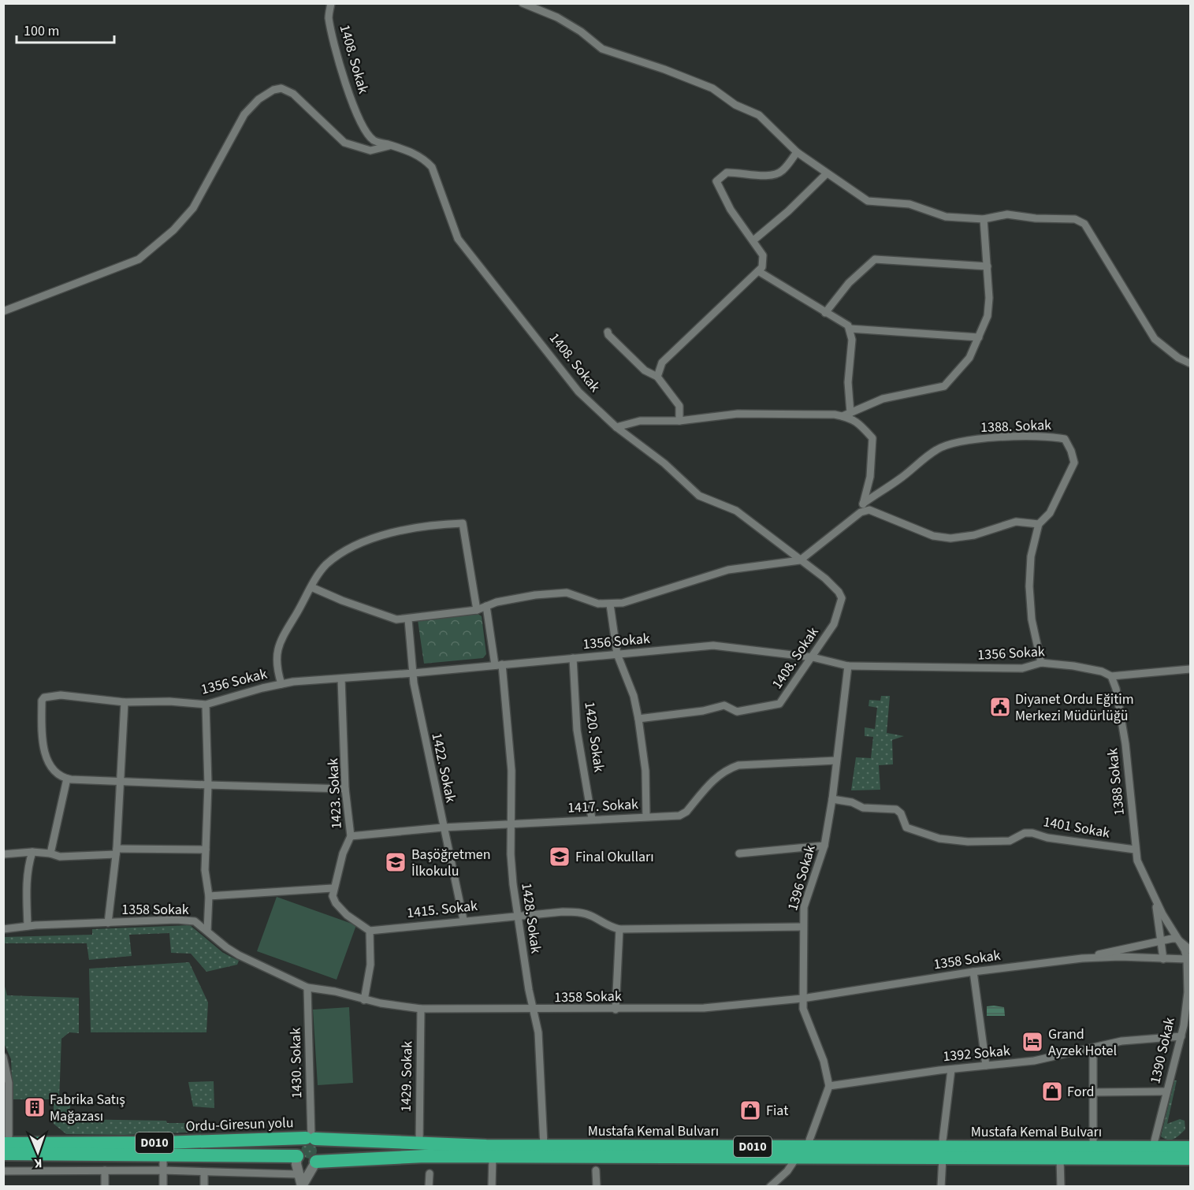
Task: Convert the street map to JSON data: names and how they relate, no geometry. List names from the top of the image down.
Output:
{
  "streets": {
    "highway": ["Ordu-Giresun yolu", "Mustafa Kemal Bulvarı", "D010"],
    "street": [
      "1408. Sokak",
      "1388. Sokak",
      "1356 Sokak",
      "1420. Sokak",
      "1422. Sokak",
      "1388 Sokak",
      "1423. Sokak",
      "1417. Sokak",
      "1401 Sokak",
      "1396 Sokak",
      "1358 Sokak",
      "1415. Sokak",
      "1428. Sokak",
      "1390 Sokak",
      "1392 Sokak",
      "1430. Sokak",
      "1429. Sokak"
    ]
  },
  "crossings": [
    ["1408. Sokak", "1356 Sokak"],
    ["1388. Sokak", "1356 Sokak"],
    ["1356 Sokak", "1420. Sokak"],
    ["1356 Sokak", "1422. Sokak"],
    ["1356 Sokak", "1388 Sokak"],
    ["1356 Sokak", "1423. Sokak"],
    ["1356 Sokak", "1396 Sokak"],
    ["1356 Sokak", "1428. Sokak"],
    ["1420. Sokak", "1417. Sokak"],
    ["1422. Sokak", "1417. Sokak"],
    ["1422. Sokak", "1415. Sokak"],
    ["1388 Sokak", "1401 Sokak"],
    ["1388 Sokak", "1358 Sokak"],
    ["1388 Sokak", "1390 Sokak"],
    ["1423. Sokak", "1417. Sokak"],
    ["1417. Sokak", "1396 Sokak"],
    ["1417. Sokak", "1428. Sokak"],
    ["1401 Sokak", "1396 Sokak"],
    ["1396 Sokak", "1358 Sokak"],
    ["1396 Sokak", "1392 Sokak"],
    ["1358 Sokak", "1428. Sokak"],
    ["1358 Sokak", "1390 Sokak"],
    ["1358 Sokak", "1430. Sokak"],
    ["1358 Sokak", "1429. Sokak"],
    ["1415. Sokak", "1428. Sokak"],
    ["1428. Sokak", "Mustafa Kemal Bulvarı"],
    ["1390 Sokak", "1392 Sokak"],
    ["1390 Sokak", "Mustafa Kemal Bulvarı"],
    ["1430. Sokak", "Ordu-Giresun yolu"],
    ["1430. Sokak", "Mustafa Kemal Bulvarı"],
    ["1429. Sokak", "Mustafa Kemal Bulvarı"],
    ["Ordu-Giresun yolu", "Mustafa Kemal Bulvarı"]
  ],
  "places": {
    "public building": ["Diyanet Ordu Eğitim Merkezi Müdürlüğü"],
    "school or university": ["Final Okulları", "Başöğretmen İlkokulu"],
    "hotel": ["Grand Ayzek Hotel"],
    "shop": ["Ford", "Fiat"],
    "building": ["Fabrika Satış Mağazası"]
  },
  "scale_bar": "100 m",
  "north": "bottom"
}
